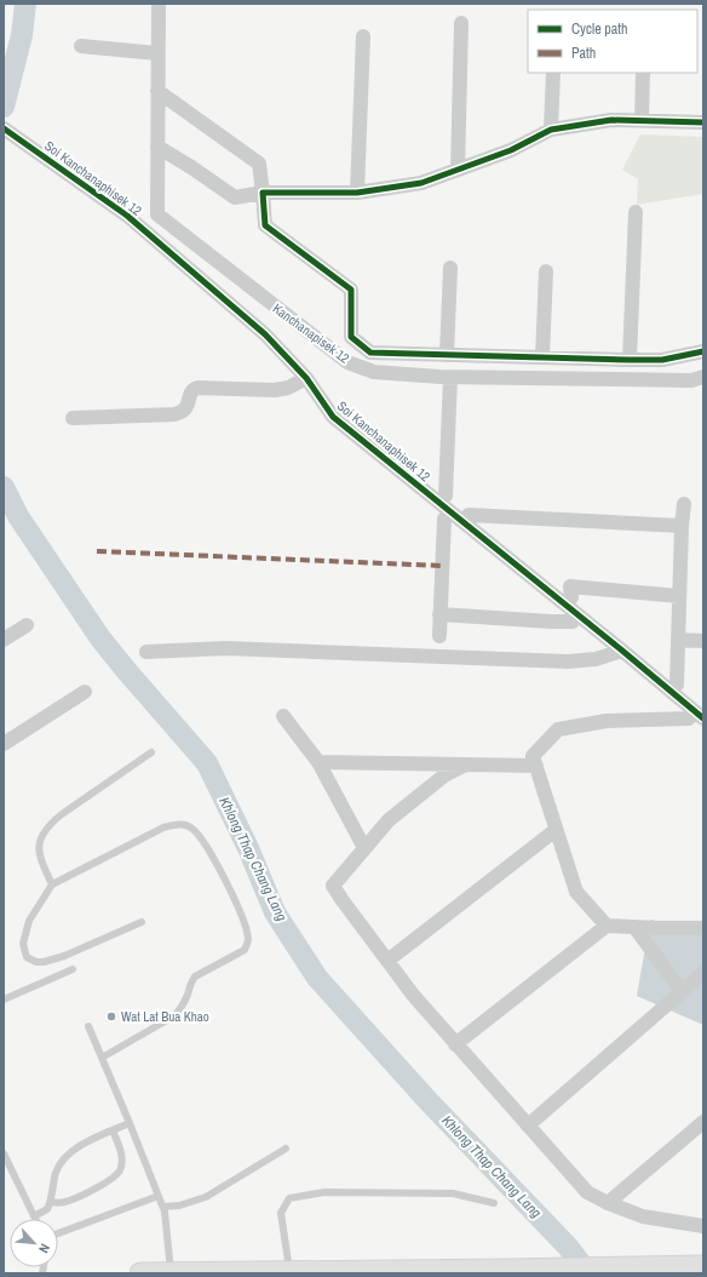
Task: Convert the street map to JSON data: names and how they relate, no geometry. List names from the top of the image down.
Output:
{
  "streets": {
    "street": ["Soi Kanchanaphisek 12", "Kanchanapisek 12"]
  },
  "water": ["Khlong Thap Chang Lang"],
  "places": ["Wat Lat Bua Khao"],
  "legend": ["Cycle path", "Path"],
  "north": "bottom right"
}
